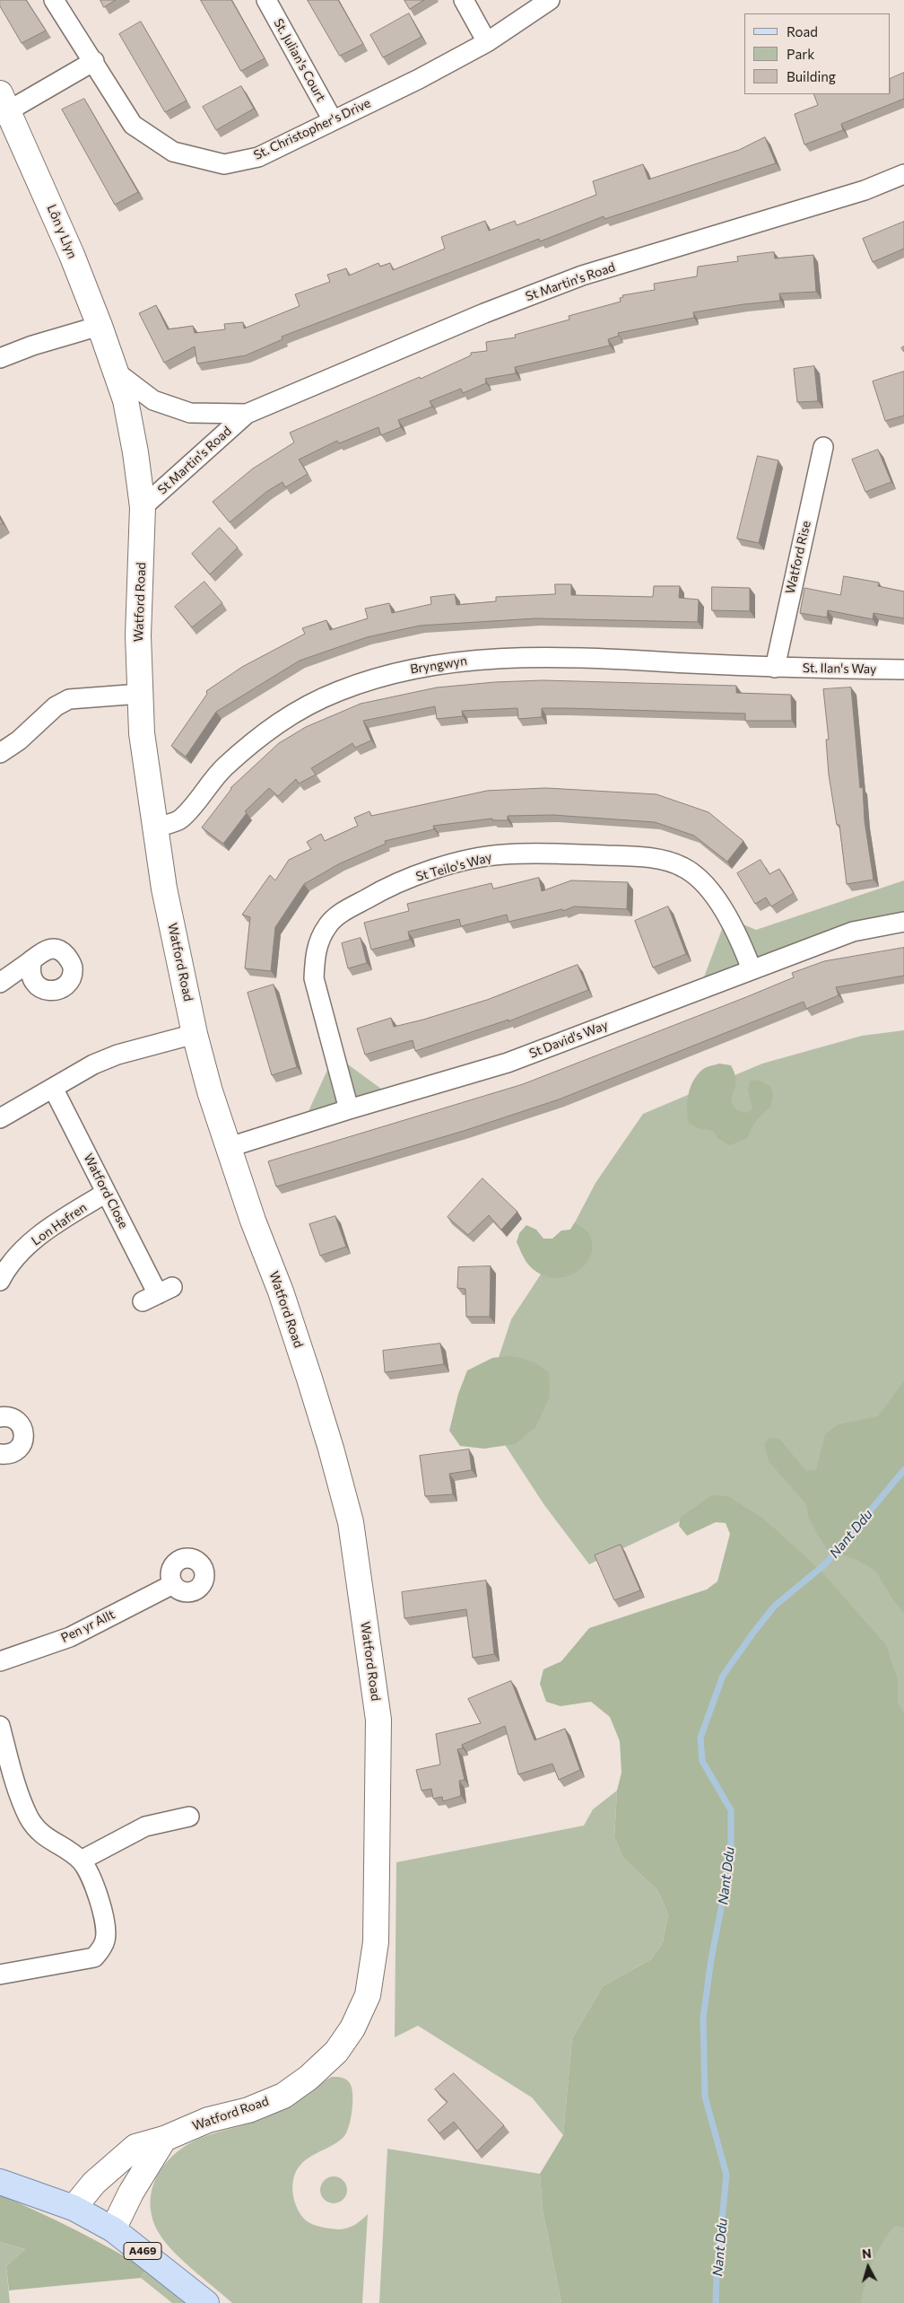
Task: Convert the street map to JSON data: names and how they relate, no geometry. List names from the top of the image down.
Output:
{
  "streets": {
    "main road": ["A469"],
    "street": [
      "St. Julian's Court",
      "St. Christopher's Drive",
      "Lôn y Llyn",
      "St Martin's Road",
      "Watford Rise",
      "Watford Road",
      "Bryngwyn",
      "St. Ilan's Way",
      "St Teilo's Way",
      "St David's Way",
      "Watford Close",
      "Lon Hafren",
      "Pen yr Allt"
    ]
  },
  "crossings": [
    ["St. Julian's Court", "St. Christopher's Drive"],
    ["Lôn y Llyn", "St Martin's Road"],
    ["Lôn y Llyn", "Watford Road"],
    ["St Martin's Road", "Watford Road"],
    ["Watford Rise", "Bryngwyn"],
    ["Watford Rise", "St. Ilan's Way"],
    ["Watford Road", "Bryngwyn"],
    ["Watford Road", "St David's Way"],
    ["Watford Road", "A469"],
    ["Bryngwyn", "St. Ilan's Way"],
    ["St Teilo's Way", "St David's Way"],
    ["Watford Close", "Lon Hafren"]
  ],
  "water": ["Nant Ddu"],
  "legend": ["Road", "Park", "Building"],
  "north": "top"
}
